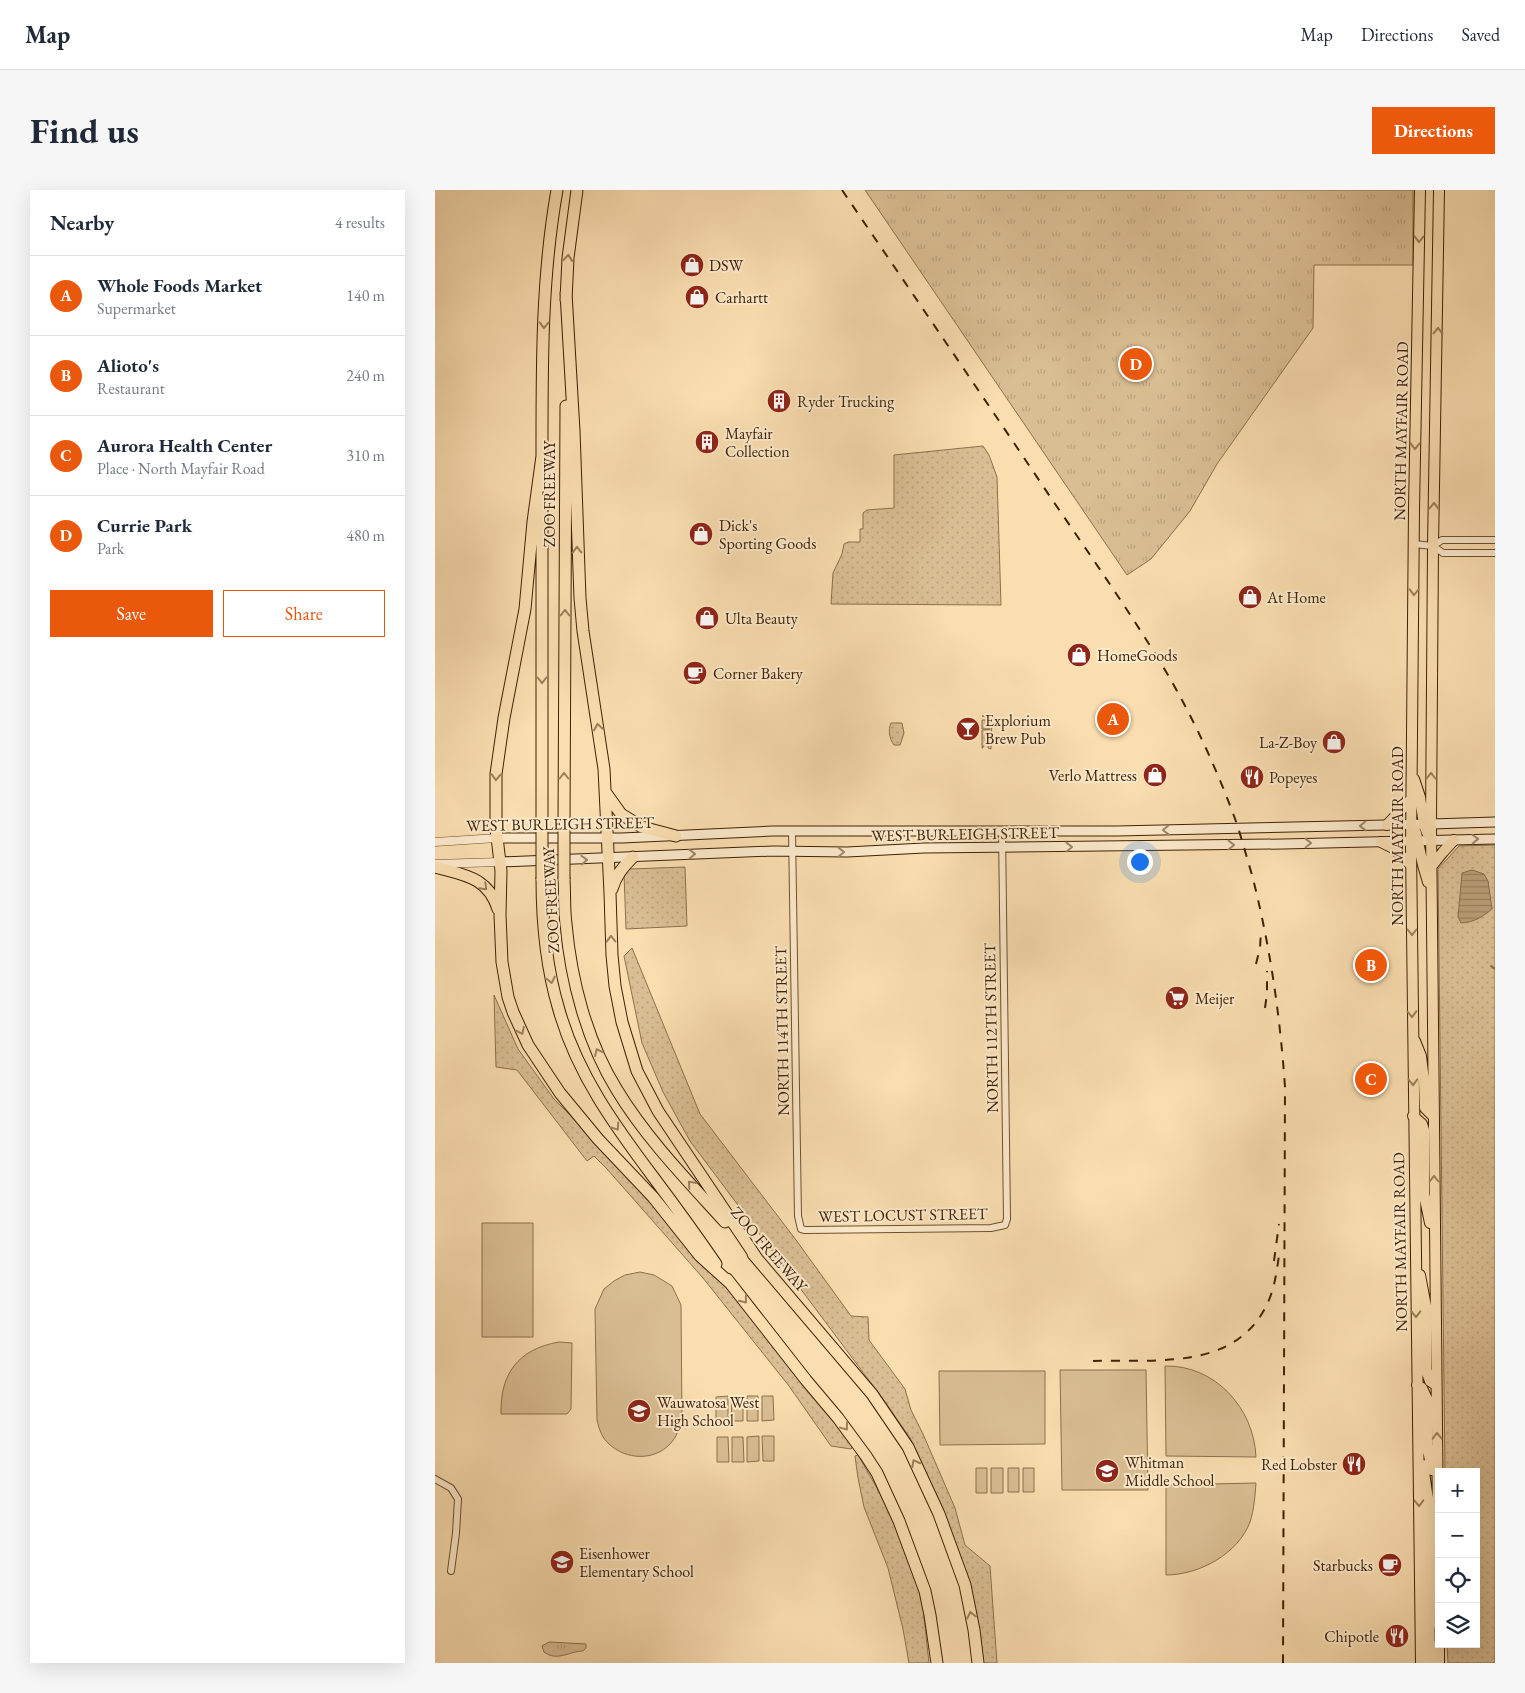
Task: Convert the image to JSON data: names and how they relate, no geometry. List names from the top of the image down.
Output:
{
  "streets": {
    "highway": ["ZOO FREEWAY"],
    "main road": ["NORTH MAYFAIR ROAD", "WEST BURLEIGH STREET"],
    "street": ["NORTH 112TH STREET", "NORTH 114TH STREET", "WEST LOCUST STREET"]
  },
  "crossings": [
    ["NORTH MAYFAIR ROAD", "WEST BURLEIGH STREET"],
    ["WEST BURLEIGH STREET", "NORTH 112TH STREET"],
    ["WEST BURLEIGH STREET", "NORTH 114TH STREET"],
    ["NORTH 112TH STREET", "WEST LOCUST STREET"],
    ["NORTH 114TH STREET", "WEST LOCUST STREET"]
  ],
  "places": {
    "shop": [
      "DSW",
      "Carhartt",
      "Dick's Sporting Goods",
      "At Home",
      "Ulta Beauty",
      "HomeGoods",
      "La-Z-Boy",
      "Verlo Mattress"
    ],
    "building": ["Ryder Trucking", "Mayfair Collection"],
    "cafe": ["Corner Bakery", "Starbucks"],
    "bar": ["Explorium Brew Pub"],
    "restaurant": ["Popeyes", "Red Lobster", "Chipotle"],
    "supermarket": ["Meijer"],
    "school or university": ["Wauwatosa West High School", "Whitman Middle School", "Eisenhower Elementary School"]
  },
  "page": {
    "header": "Map",
    "nav": ["Map", "Directions", "Saved"],
    "buttons": [
      "Directions",
      ["Save", "Share"]
    ],
    "title": "Find us",
    "heading": ["Nearby", "4 results"],
    "list": [
      {
        "mark": "A",
        "name": "Whole Foods Market",
        "note": "Supermarket",
        "value": "140 m"
      },
      {
        "mark": "B",
        "name": "Alioto's",
        "note": "Restaurant",
        "value": "240 m"
      },
      {
        "mark": "C",
        "name": "Aurora Health Center",
        "note": "Place · North Mayfair Road",
        "value": "310 m"
      },
      {
        "mark": "D",
        "name": "Currie Park",
        "note": "Park",
        "value": "480 m"
      }
    ],
    "pins": [
      "D",
      "A",
      "B",
      "C"
    ],
    "map_buttons": ["+", "−"]
  }
}
